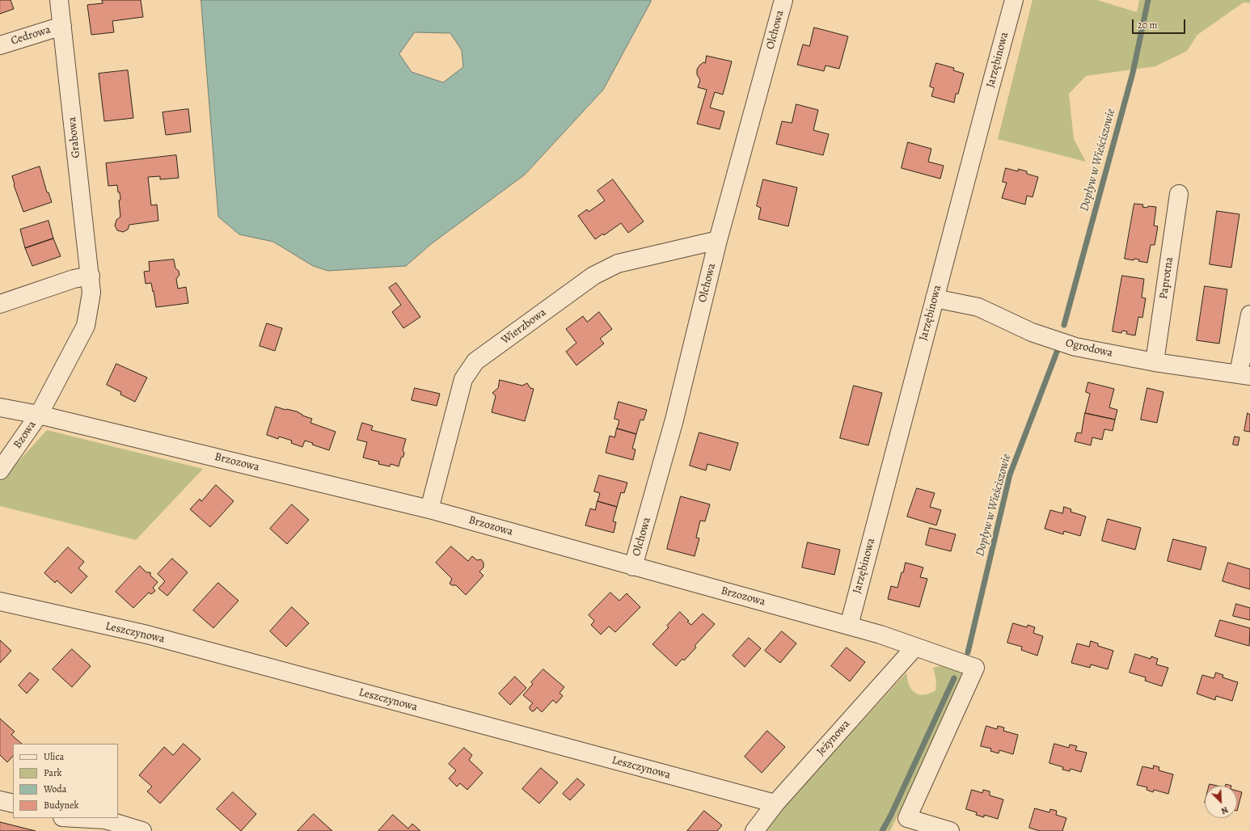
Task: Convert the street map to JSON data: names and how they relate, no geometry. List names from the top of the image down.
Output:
{
  "streets": {
    "street": [
      "Olchowa",
      "Cedrowa",
      "Jarzębinowa",
      "Grabowa",
      "Paprotna",
      "Wierzbowa",
      "Ogrodowa",
      "Bzowa",
      "Brzozowa",
      "Leszczynowa",
      "Jeżynowa"
    ]
  },
  "crossings": [
    ["Olchowa", "Wierzbowa"],
    ["Olchowa", "Brzozowa"],
    ["Cedrowa", "Grabowa"],
    ["Jarzębinowa", "Ogrodowa"],
    ["Jarzębinowa", "Brzozowa"],
    ["Grabowa", "Bzowa"],
    ["Grabowa", "Brzozowa"],
    ["Paprotna", "Ogrodowa"],
    ["Wierzbowa", "Brzozowa"],
    ["Bzowa", "Brzozowa"],
    ["Brzozowa", "Jeżynowa"],
    ["Leszczynowa", "Jeżynowa"]
  ],
  "water": ["Dopływ w Wieściszowie"],
  "legend": [
    "Ulica",
    "Park",
    "Woda",
    "Budynek"
  ],
  "scale_bar": "20 m",
  "north": "bottom right"
}
